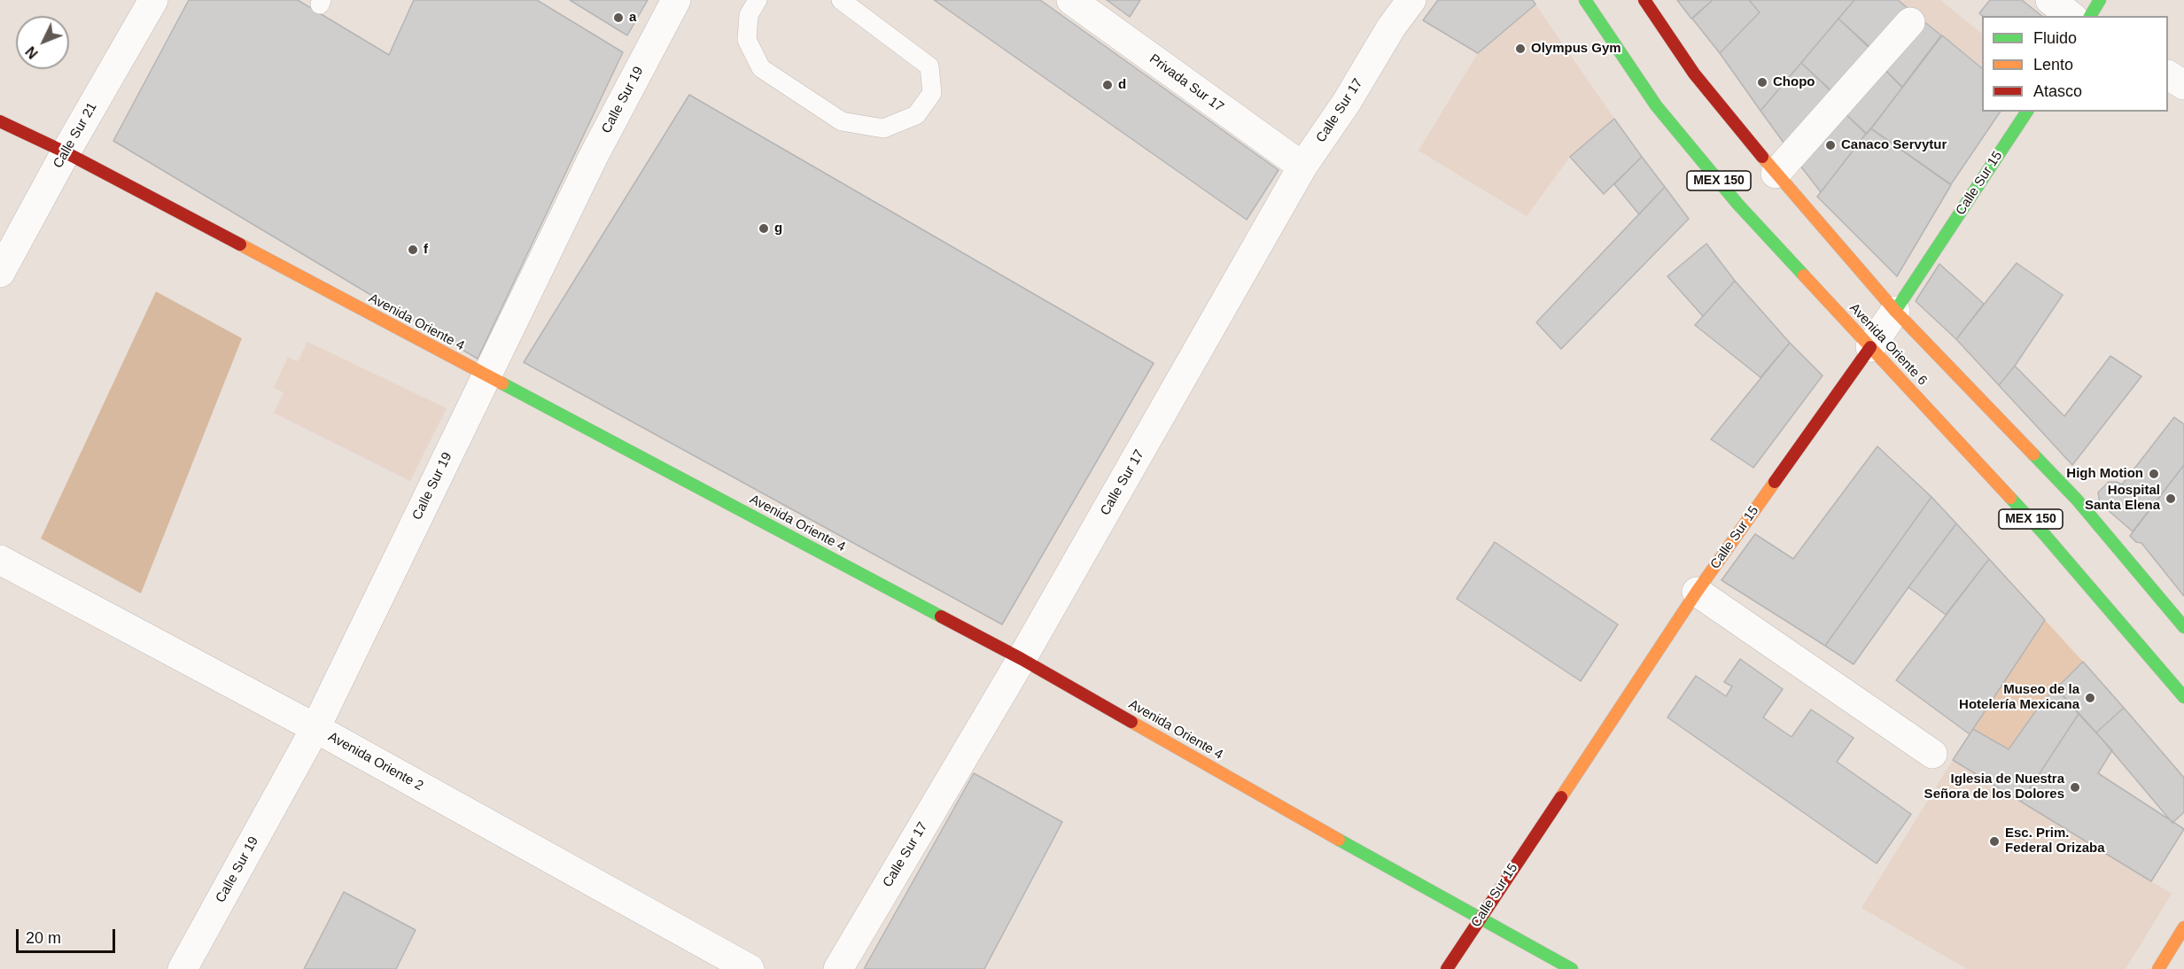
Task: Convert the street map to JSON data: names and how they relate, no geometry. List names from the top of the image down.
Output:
{
  "streets": {
    "street": [
      "Privada Sur 17",
      "Calle Sur 19",
      "Calle Sur 17",
      "Calle Sur 21",
      "MEX 150",
      "Calle Sur 15",
      "Avenida Oriente 4",
      "Avenida Oriente 6",
      "Avenida Oriente 2"
    ]
  },
  "crossings": [
    ["Privada Sur 17", "Calle Sur 17"],
    ["Calle Sur 19", "Avenida Oriente 4"],
    ["Calle Sur 19", "Avenida Oriente 2"],
    ["Calle Sur 17", "Avenida Oriente 4"],
    ["Calle Sur 21", "Avenida Oriente 4"],
    ["MEX 150", "Calle Sur 15"],
    ["Calle Sur 15", "Avenida Oriente 4"],
    ["Calle Sur 15", "Avenida Oriente 6"]
  ],
  "places": [
    "a",
    "Olympus Gym",
    "Chopo",
    "d",
    "Canaco Servytur",
    "g",
    "f",
    "High Motion",
    "Hospital Santa Elena",
    "Museo de la Hotelería Mexicana",
    "Iglesia de Nuestra Señora de los Dolores",
    "Esc. Prim. Federal Orizaba"
  ],
  "legend": ["Fluido", "Lento", "Atasco"],
  "scale_bar": "20 m",
  "north": "bottom left"
}
